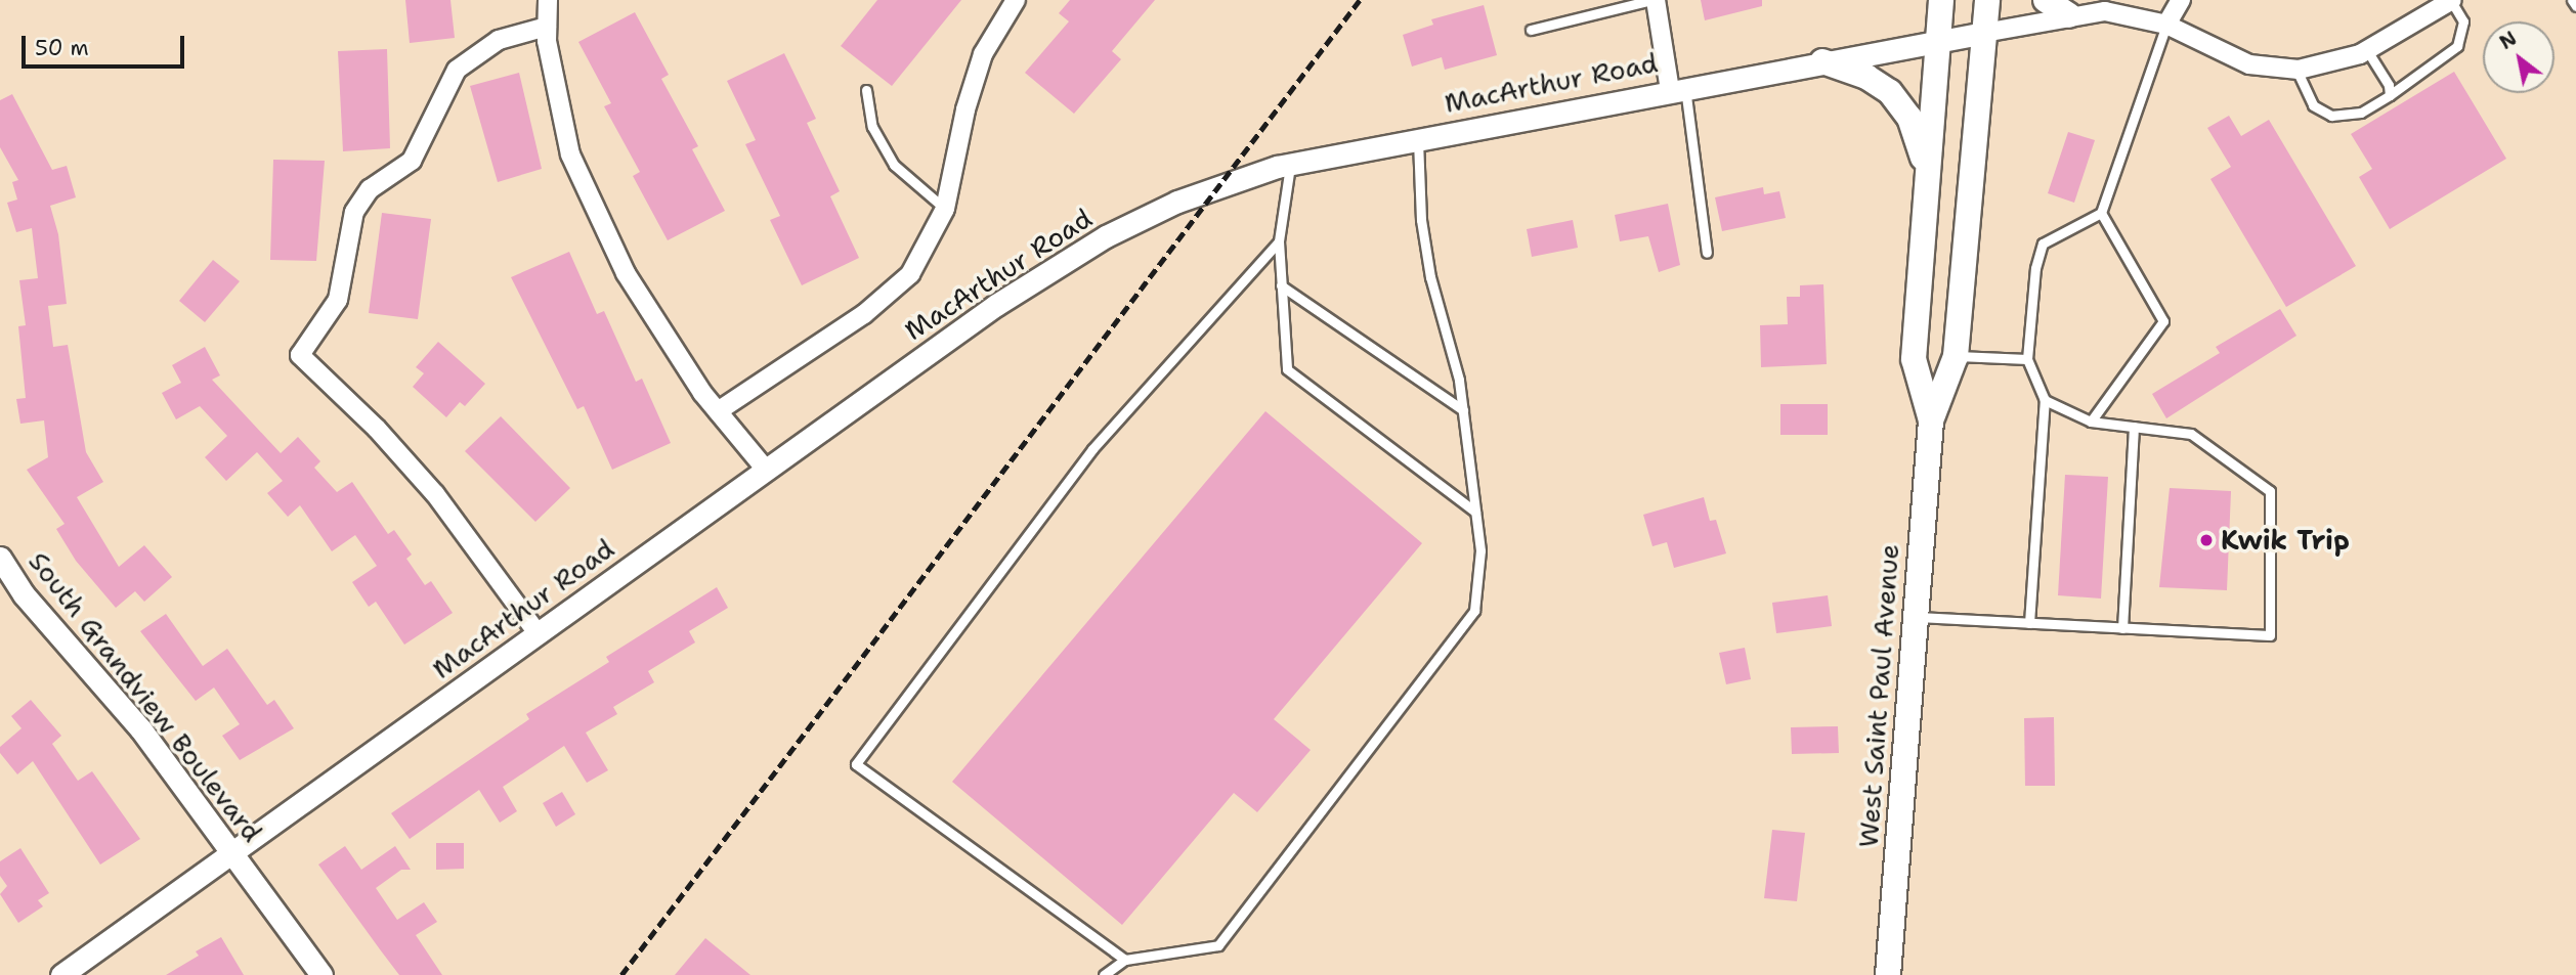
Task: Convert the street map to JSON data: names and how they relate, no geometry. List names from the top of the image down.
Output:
{
  "streets": {
    "main road": ["West Saint Paul Avenue"],
    "street": ["MacArthur Road", "South Grandview Boulevard"]
  },
  "crossings": [
    ["MacArthur Road", "West Saint Paul Avenue"],
    ["MacArthur Road", "South Grandview Boulevard"]
  ],
  "places": ["Kwik Trip"],
  "scale_bar": "50 m",
  "north": "top left"
}
